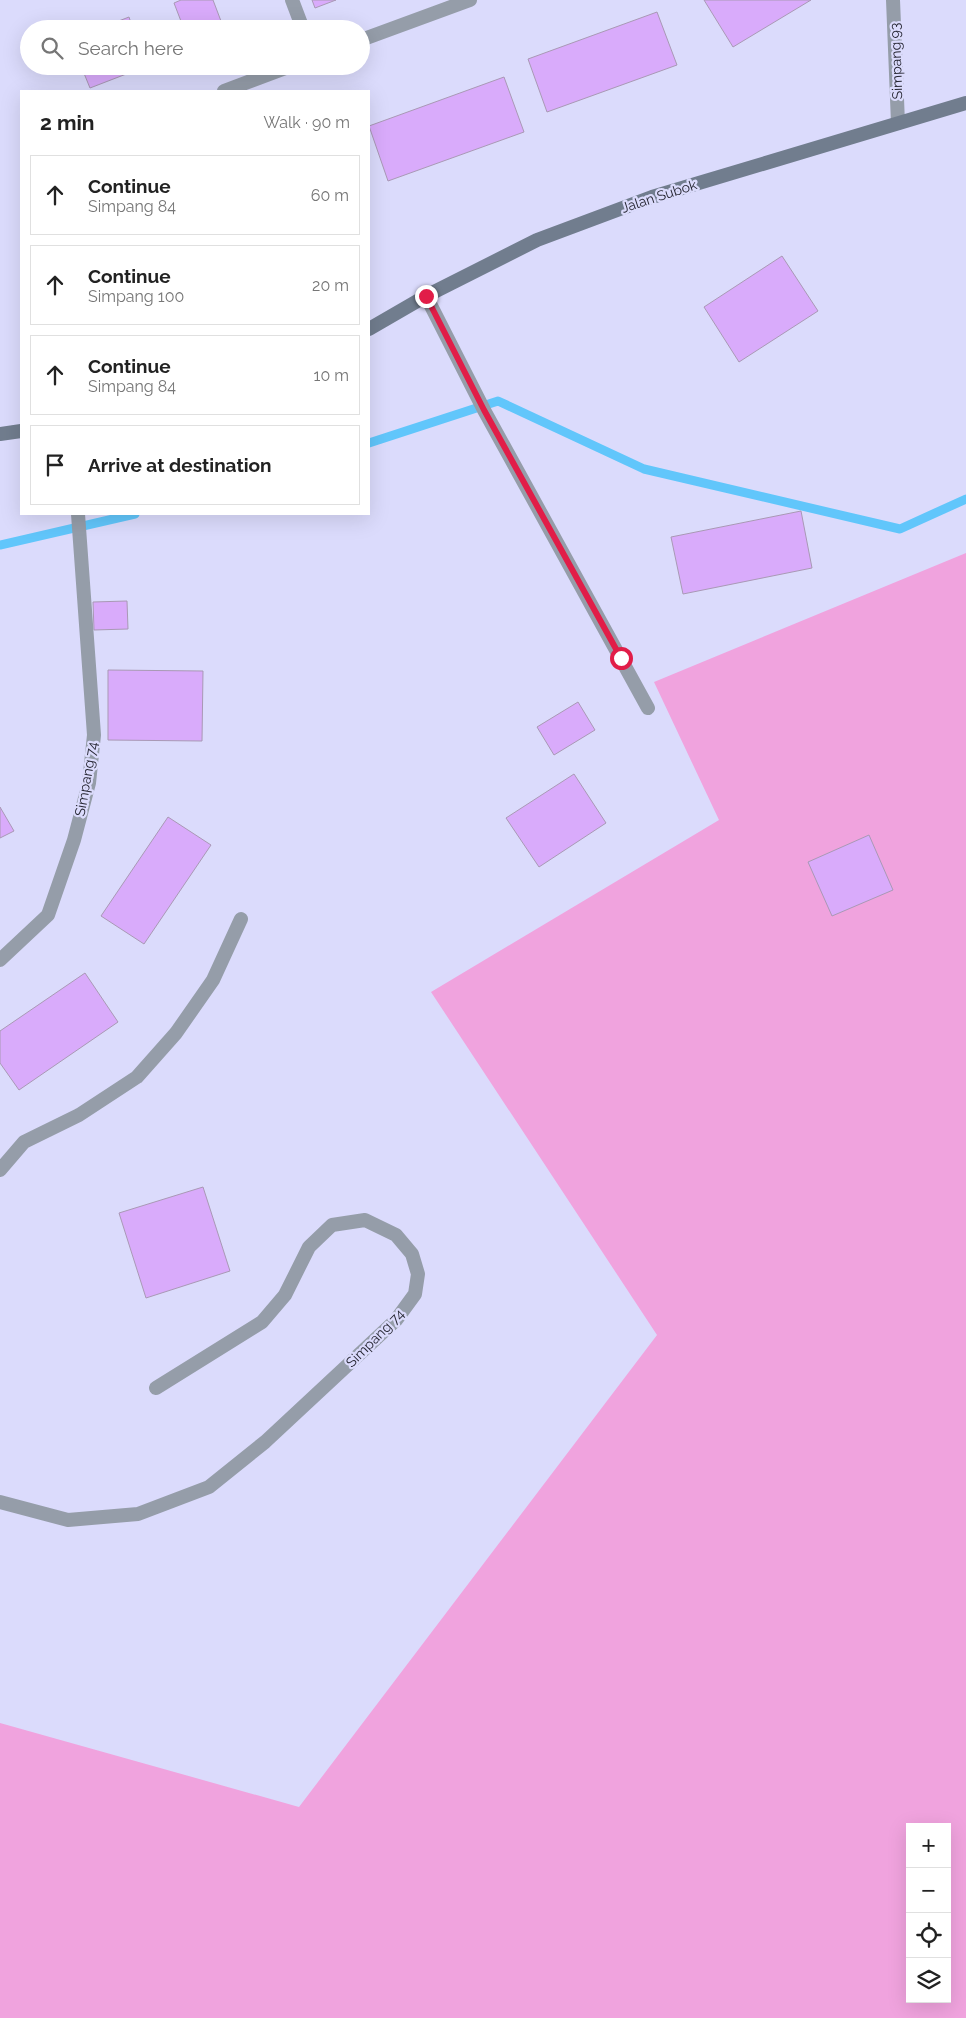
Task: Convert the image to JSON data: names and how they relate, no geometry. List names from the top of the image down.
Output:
{
  "streets": {
    "main road": ["Jalan Subok"],
    "street": ["Simpang 93", "Simpang 74"]
  },
  "crossings": [
    ["Simpang 93", "Jalan Subok"]
  ],
  "page": {
    "search": "Search here",
    "heading": ["2 min", "Walk · 90 m"],
    "list": [
      ["Continue", "Simpang 84", "60 m"],
      ["Continue", "Simpang 100", "20 m"],
      ["Continue", "Simpang 84", "10 m"],
      "Arrive at destination"
    ],
    "map_buttons": ["+", "−"]
  }
}
